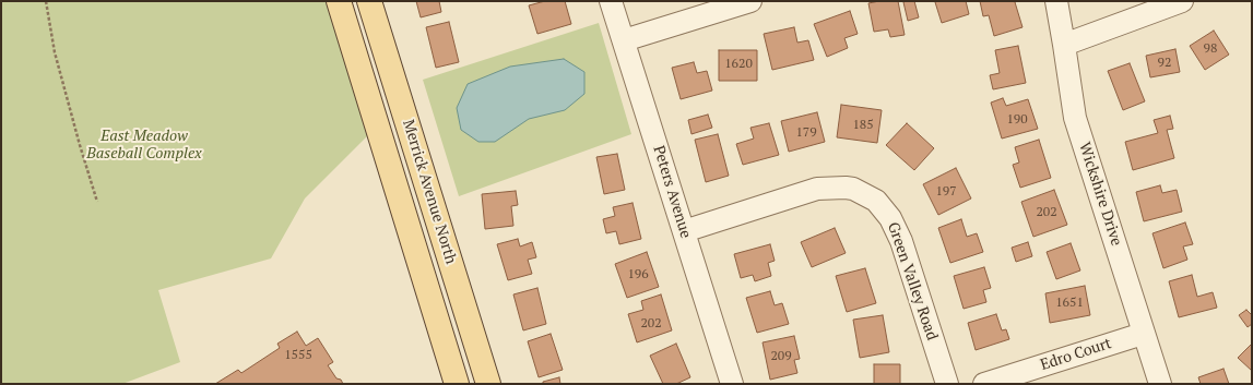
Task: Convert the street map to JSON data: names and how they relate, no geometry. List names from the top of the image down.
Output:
{
  "streets": {
    "main road": ["Merrick Avenue North"],
    "street": [
      "Peters Avenue",
      "Wickshire Drive",
      "Green Valley Road",
      "Edro Court"
    ]
  },
  "crossings": [
    ["Peters Avenue", "Green Valley Road"],
    ["Wickshire Drive", "Edro Court"]
  ],
  "parks": ["East Meadow Baseball Complex"],
  "house_numbers": [
    "98",
    "92",
    "1620",
    "190",
    "185",
    "179",
    "197",
    "202",
    "196",
    "1651",
    "202",
    "1555",
    "209"
  ]
}
